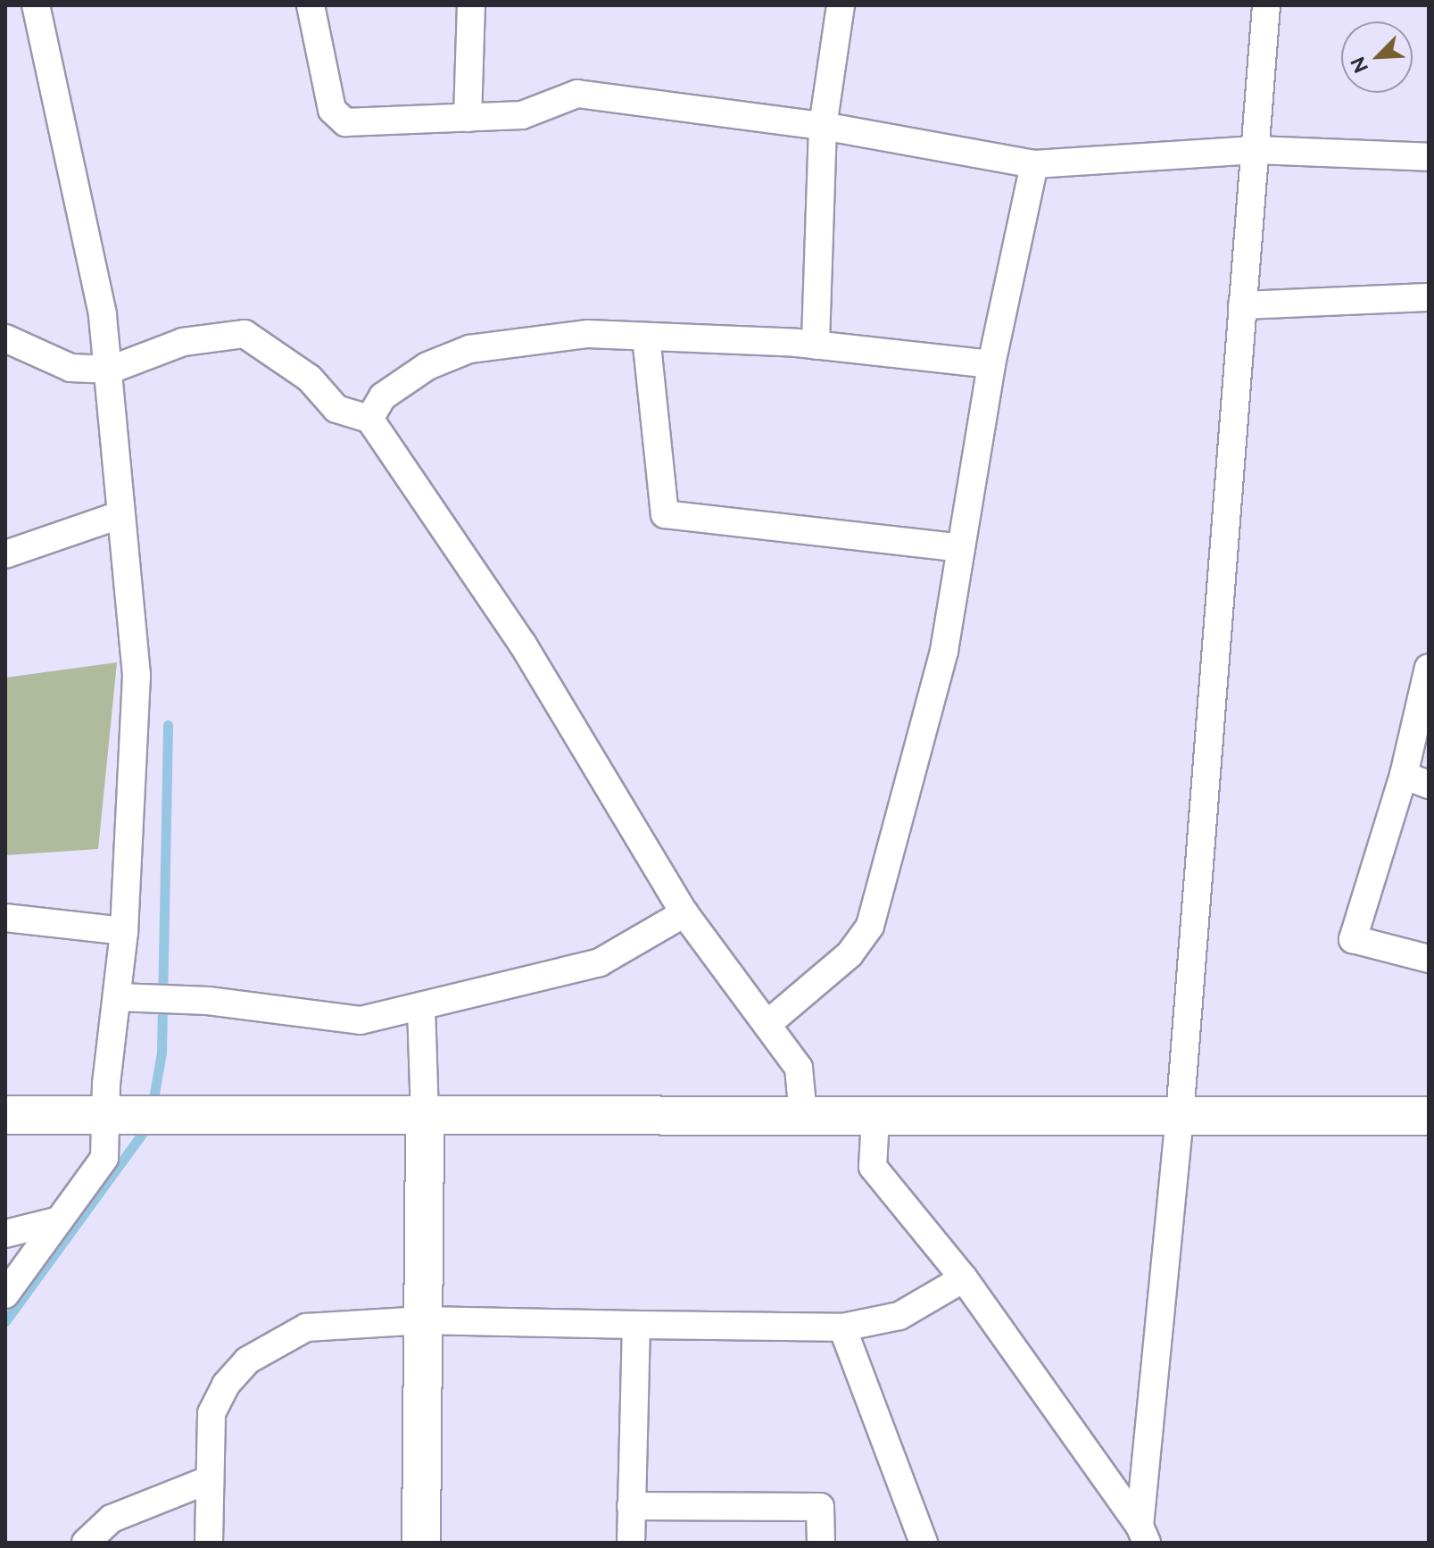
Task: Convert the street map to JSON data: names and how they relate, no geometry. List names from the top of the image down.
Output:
{
  "north": "bottom left"
}
